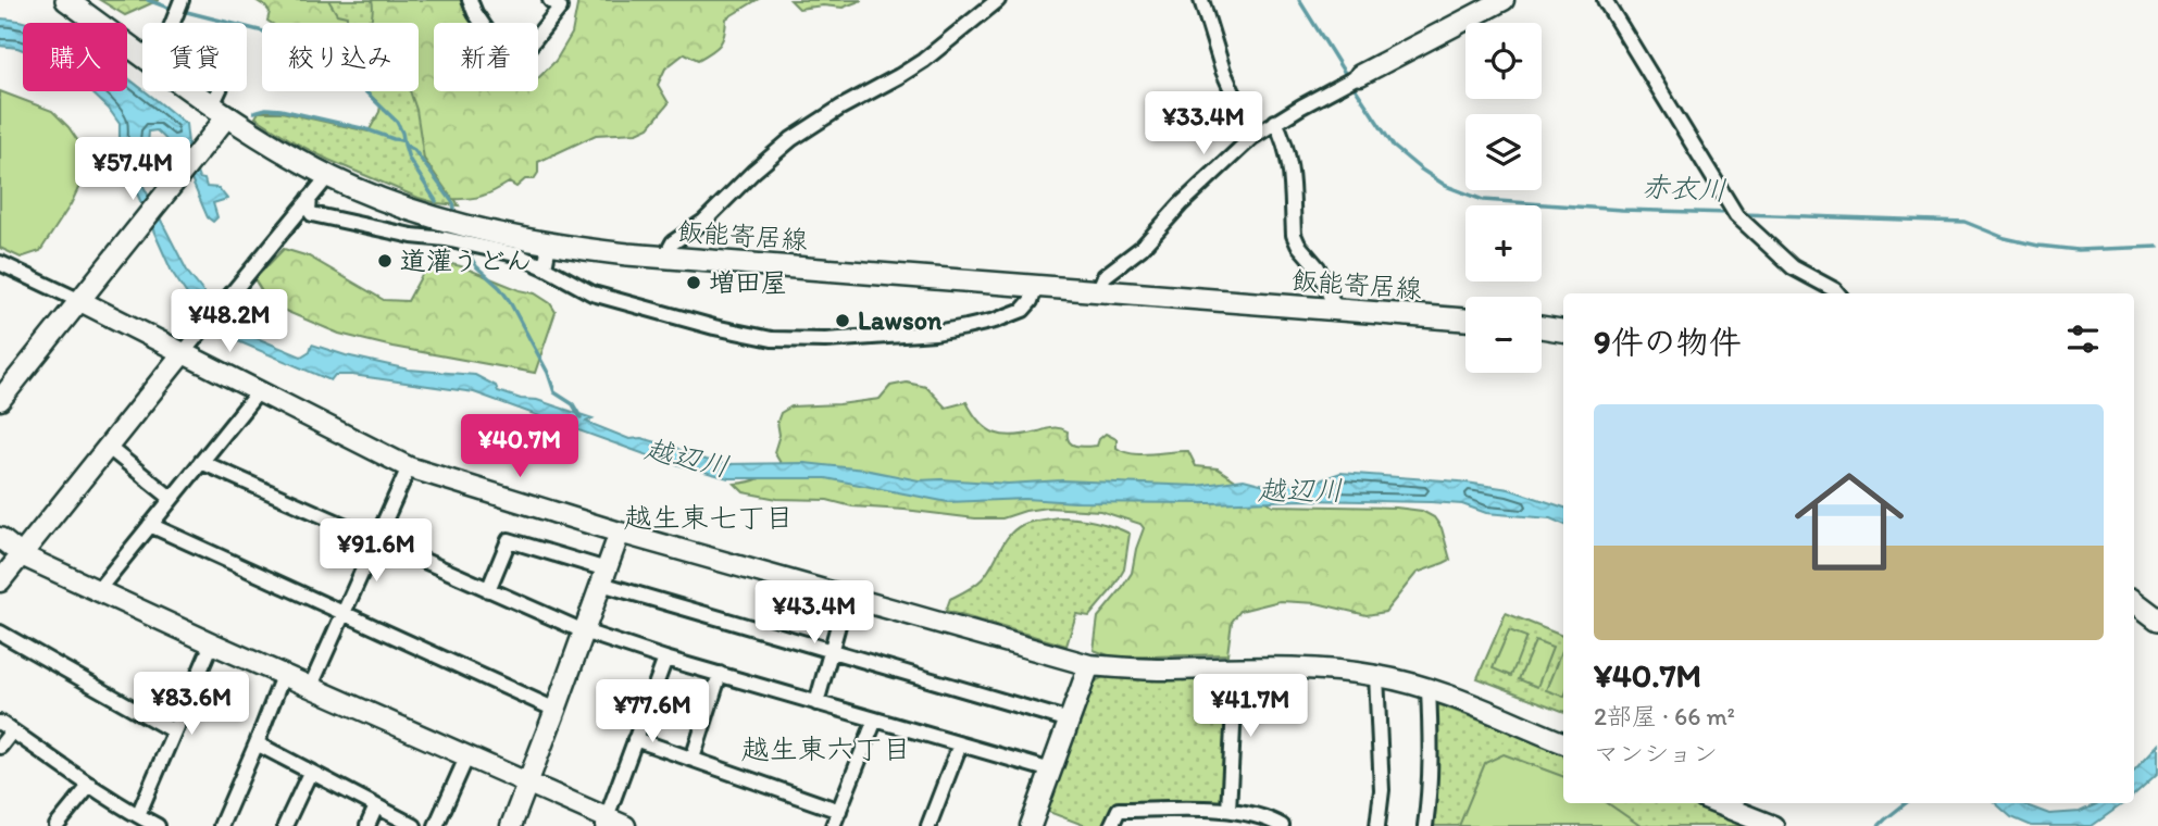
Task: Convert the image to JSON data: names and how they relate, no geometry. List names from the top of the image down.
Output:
{
  "streets": {
    "main road": ["飯能寄居線"]
  },
  "districts": ["越生東七丁目", "越生東六丁目"],
  "water": ["赤衣川", "越辺川"],
  "places": ["道灌うどん", "増田屋", "Lawson"],
  "page": {
    "map_buttons": ["+", "−"],
    "chip": [
      "購入",
      "賃貸",
      "絞り込み",
      "新着"
    ],
    "price": [
      "¥33.4M",
      "¥57.4M",
      "¥48.2M",
      "¥40.7M",
      "¥91.6M",
      "¥43.4M",
      "¥83.6M",
      "¥41.7M",
      "¥77.6M"
    ],
    "heading": "9件の物件",
    "list": [
      {
        "name": "¥40.7M",
        "note": "2部屋 · 66 m² · マンション"
      }
    ]
  }
}
